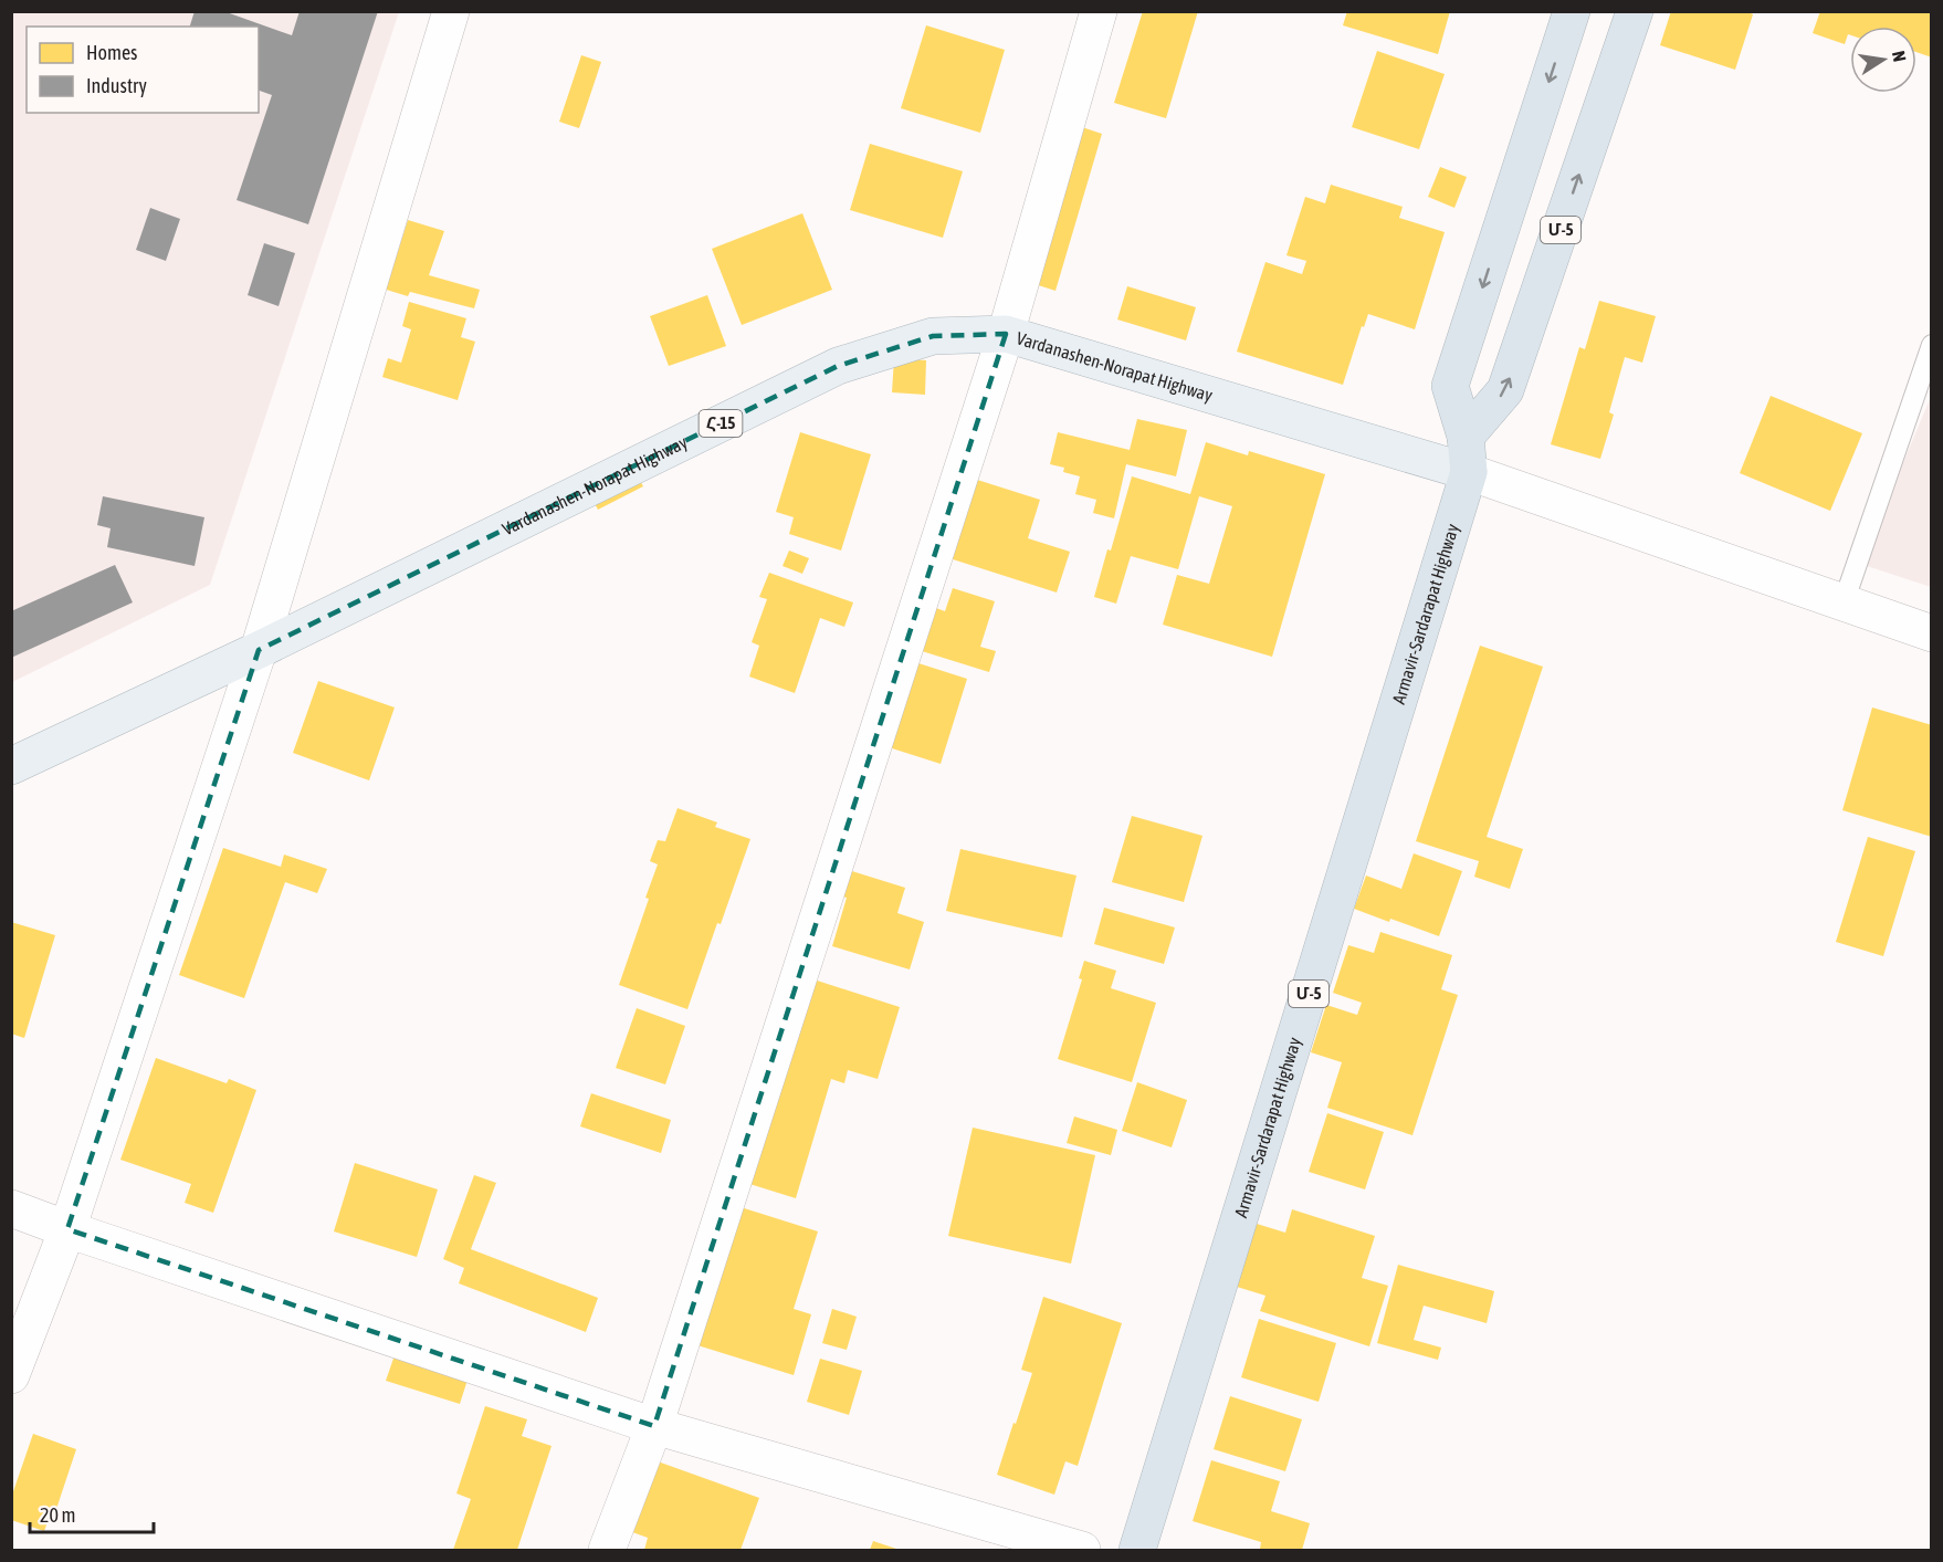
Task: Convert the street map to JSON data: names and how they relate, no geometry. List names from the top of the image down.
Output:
{
  "streets": {
    "highway": ["Մ-5", "Armavir-Sardarapat Highway"],
    "main road": ["Vardanashen-Norapat Highway", "Հ-15"]
  },
  "crossings": [
    ["Vardanashen-Norapat Highway", "Armavir-Sardarapat Highway"]
  ],
  "legend": ["Homes", "Industry"],
  "scale_bar": "20 m",
  "north": "right"
}
